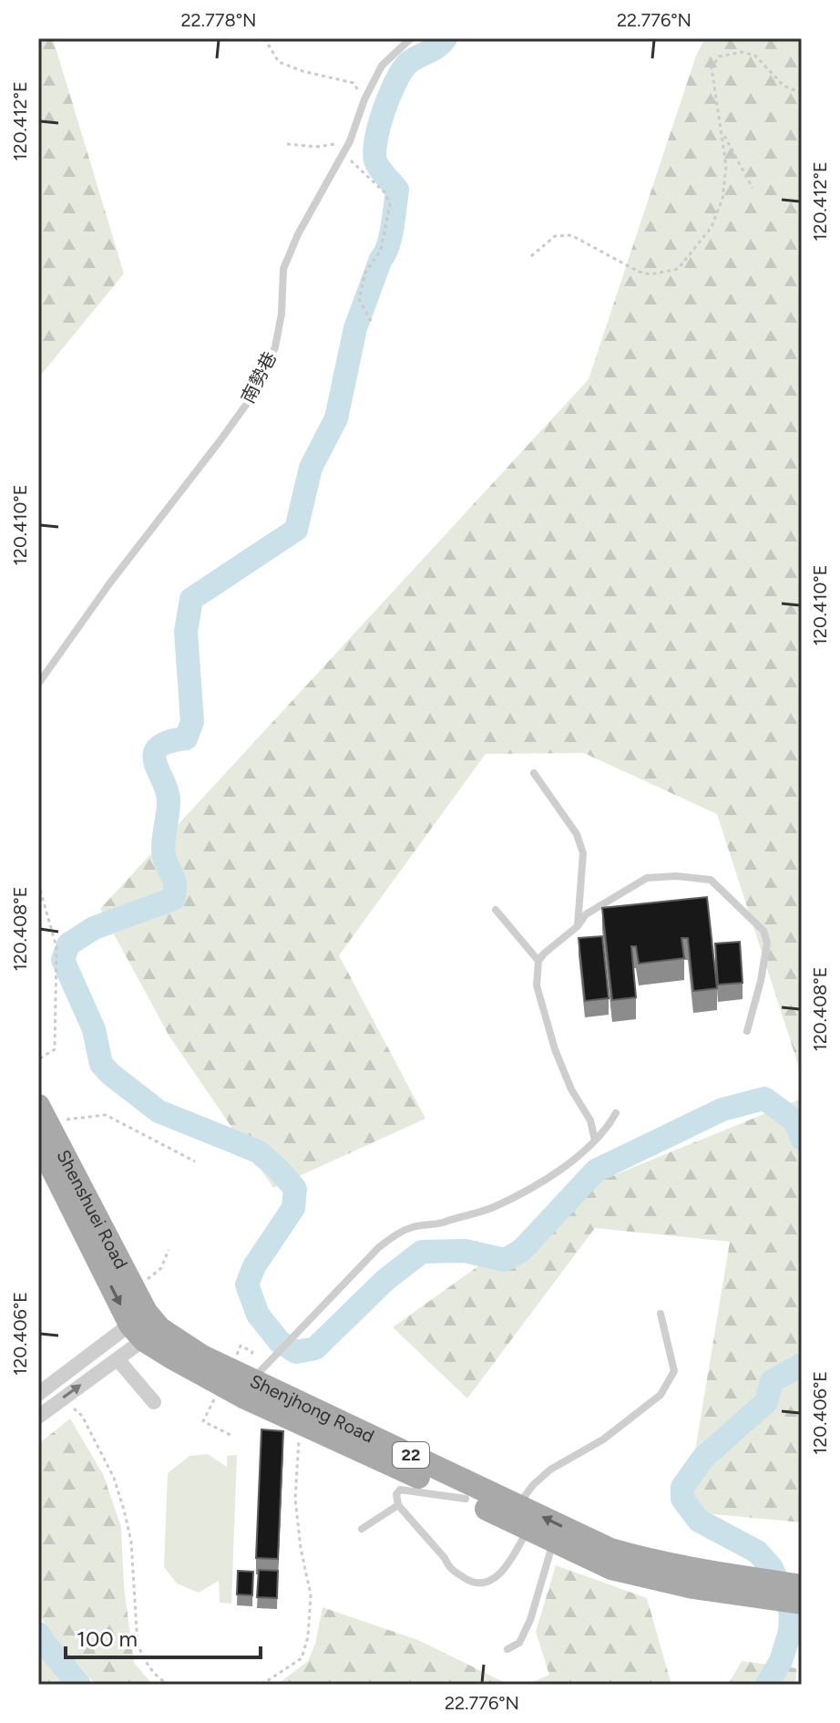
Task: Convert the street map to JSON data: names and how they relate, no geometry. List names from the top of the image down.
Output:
{
  "streets": {
    "main road": ["Shenshuei Road", "Shenjhong Road", "22"],
    "lane": ["南勢巷"]
  },
  "crossings": [
    ["Shenshuei Road", "Shenjhong Road"],
    ["Shenjhong Road", "22"]
  ],
  "scale_bar": "100 m",
  "coordinates": [
    "22.778°N",
    "22.776°N",
    "120.412°E",
    "120.410°E",
    "120.408°E",
    "120.406°E"
  ]
}
